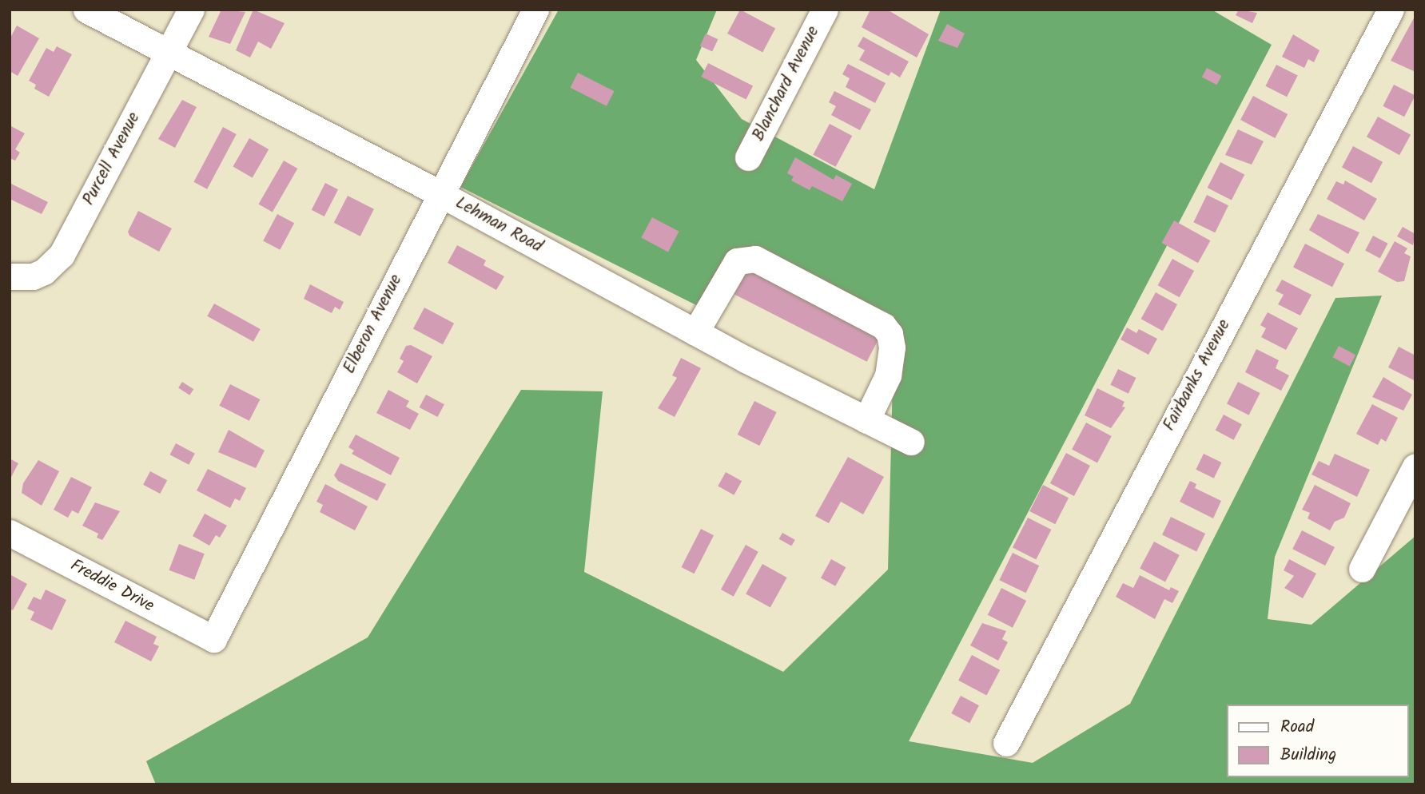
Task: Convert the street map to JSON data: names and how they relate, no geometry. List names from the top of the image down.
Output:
{
  "streets": {
    "street": [
      "Blanchard Avenue",
      "Purcell Avenue",
      "Lehman Road",
      "Elberon Avenue",
      "Fairbanks Avenue",
      "Freddie Drive"
    ]
  },
  "crossings": [
    ["Purcell Avenue", "Lehman Road"],
    ["Lehman Road", "Elberon Avenue"],
    ["Elberon Avenue", "Freddie Drive"]
  ],
  "legend": ["Road", "Building"]
}
